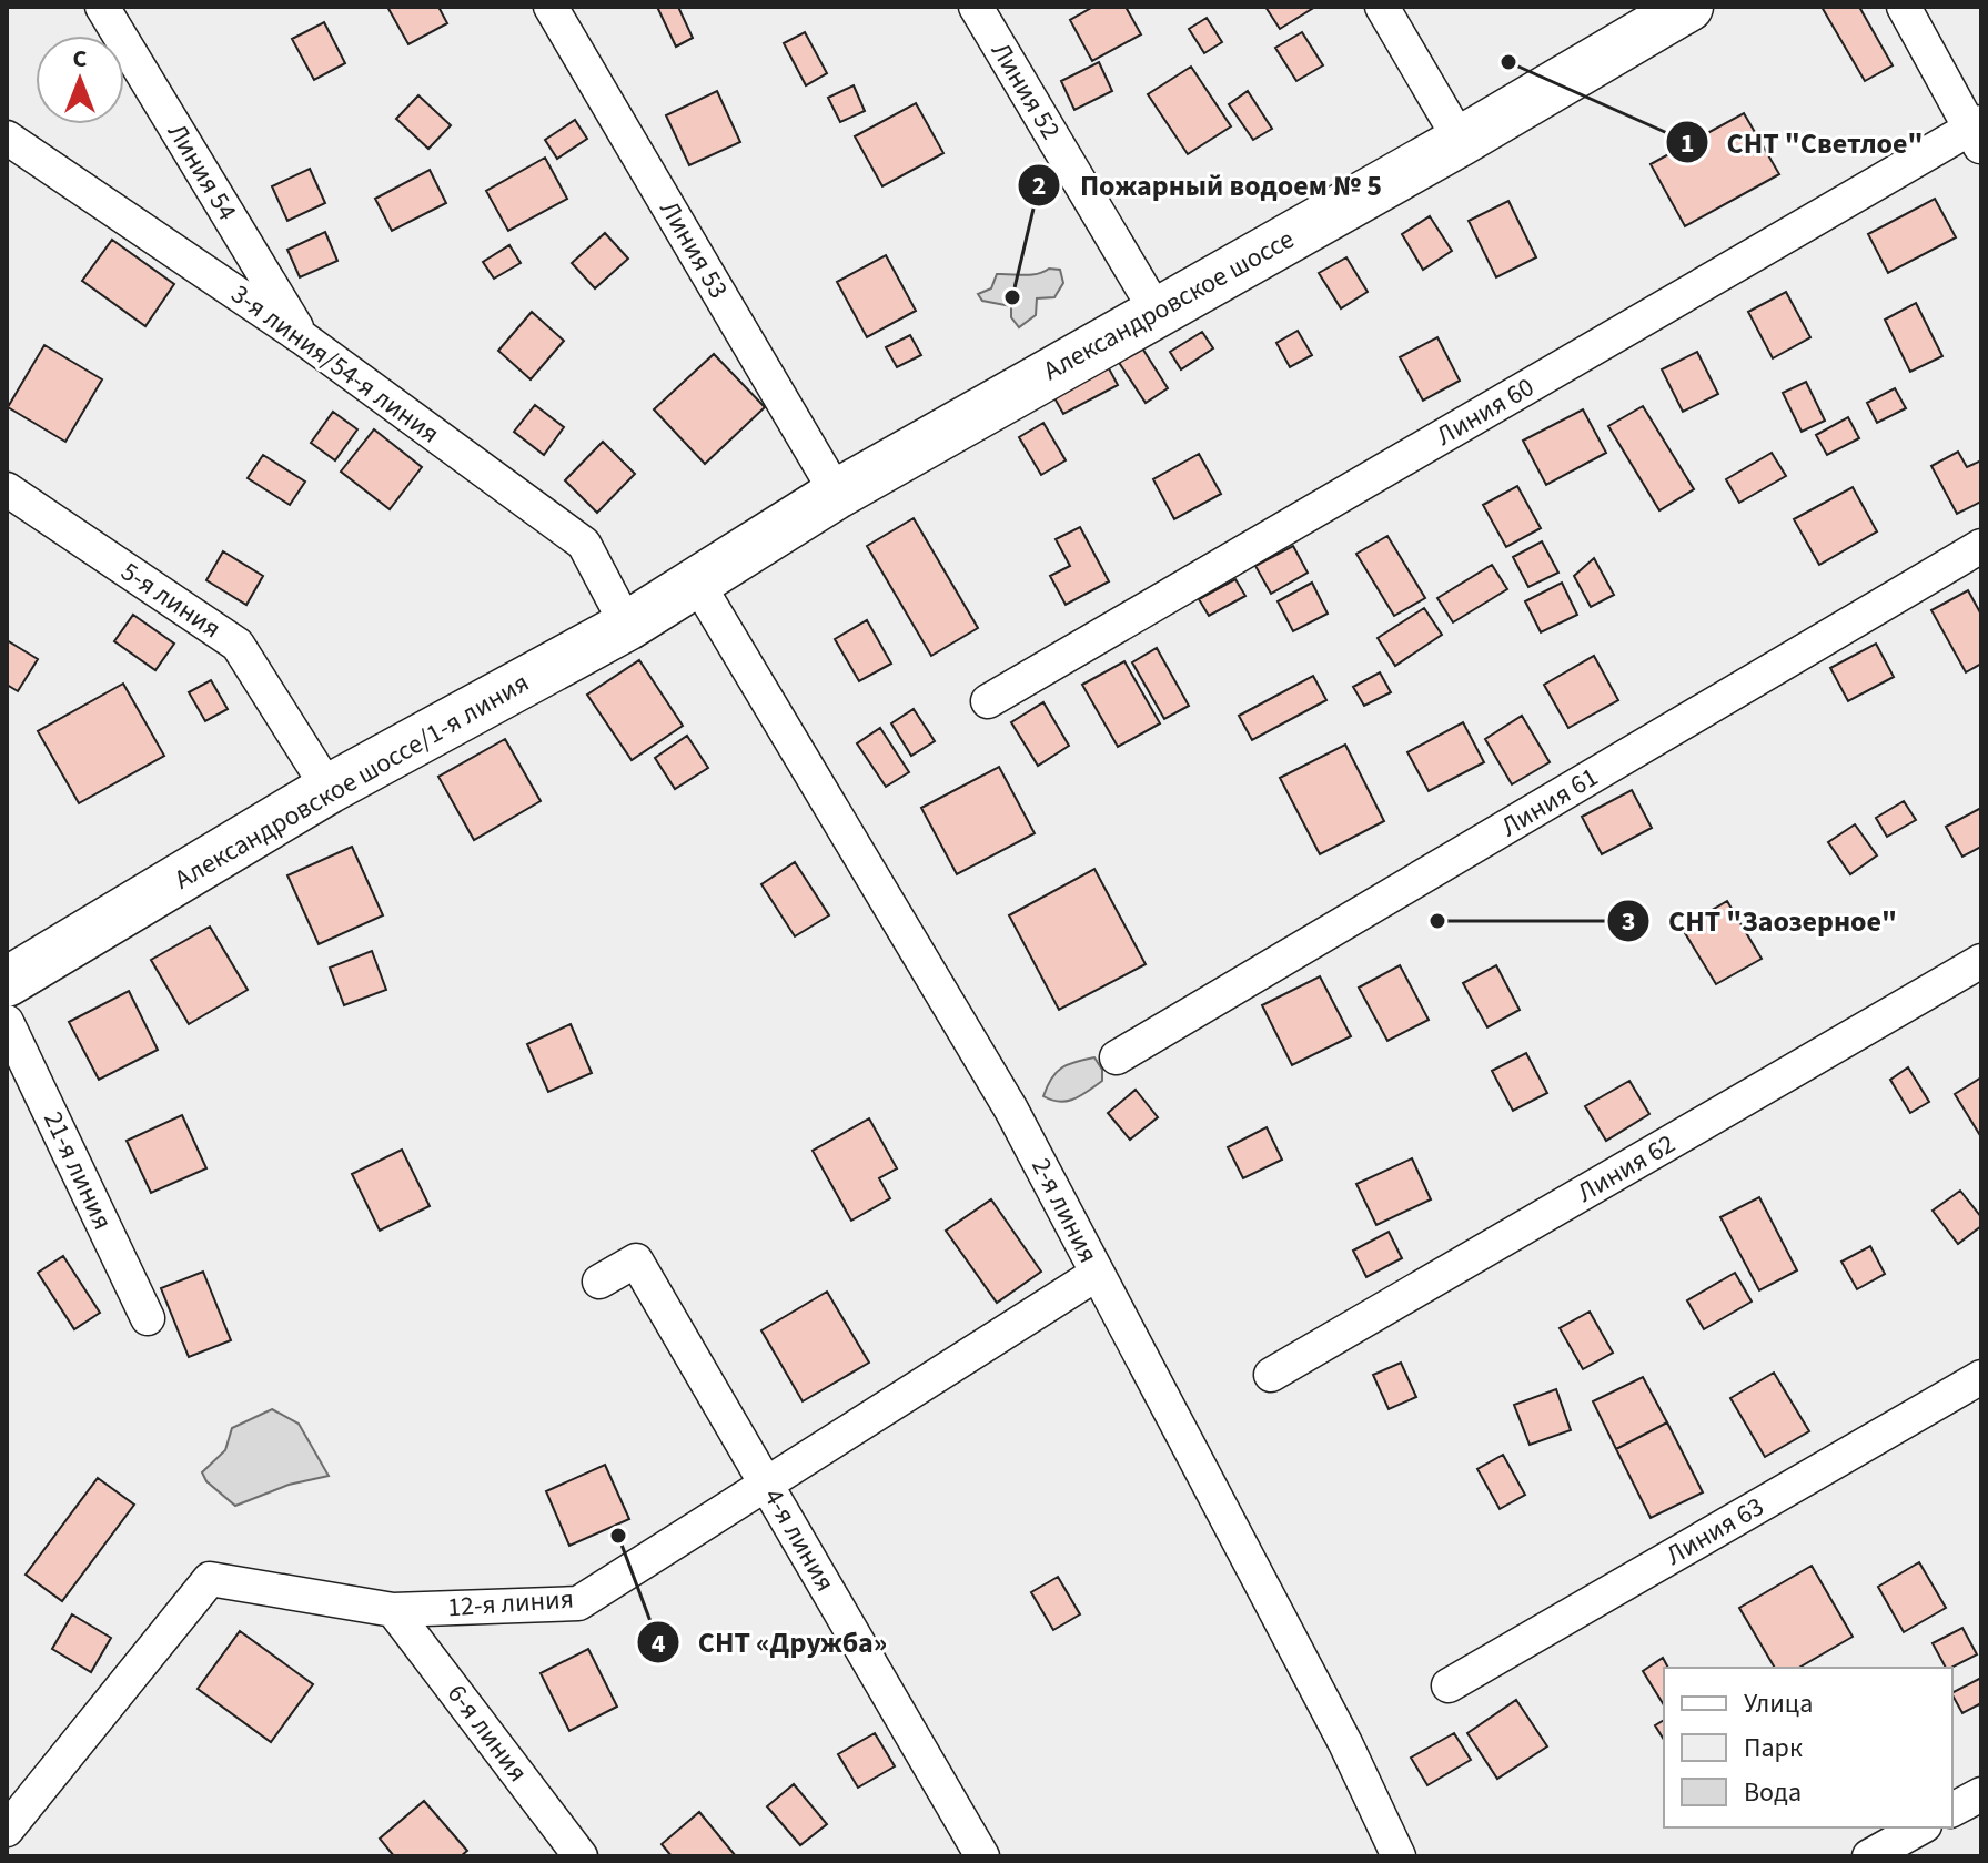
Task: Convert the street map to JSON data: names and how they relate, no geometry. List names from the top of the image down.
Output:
{
  "streets": {
    "street": [
      "Линия 52",
      "Линия 54",
      "Линия 53",
      "Александровское шоссе",
      "3-я линия/54-я линия",
      "Линия 60",
      "5-я линия",
      "Александровское шоссе/1-я линия",
      "Линия 61",
      "Линия 62",
      "21-я линия",
      "2-я линия",
      "Линия 63",
      "4-я линия",
      "12-я линия",
      "6-я линия"
    ]
  },
  "crossings": [
    ["Линия 52", "Александровское шоссе"],
    ["Линия 54", "3-я линия/54-я линия"],
    ["Линия 53", "Александровское шоссе"],
    ["Александровское шоссе", "Александровское шоссе/1-я линия"],
    ["Александровское шоссе", "2-я линия"],
    ["3-я линия/54-я линия", "Александровское шоссе/1-я линия"],
    ["5-я линия", "Александровское шоссе/1-я линия"],
    ["Александровское шоссе/1-я линия", "2-я линия"],
    ["2-я линия", "12-я линия"],
    ["4-я линия", "12-я линия"],
    ["12-я линия", "6-я линия"]
  ],
  "places": [
    "СНТ \"Светлое\"",
    "Пожарный водоем № 5",
    "СНТ \"Заозерное\"",
    "СНТ «Дружба»"
  ],
  "legend": ["Улица", "Парк", "Вода"],
  "north": "top"
}
